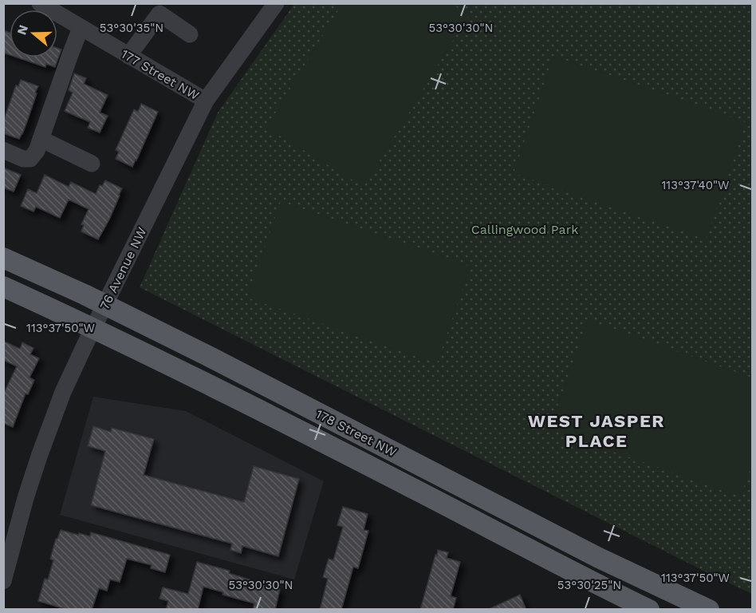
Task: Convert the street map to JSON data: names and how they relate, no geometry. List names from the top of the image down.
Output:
{
  "streets": {
    "main road": ["178 Street NW"],
    "street": ["177 Street NW", "76 Avenue NW"]
  },
  "crossings": [
    ["177 Street NW", "76 Avenue NW"],
    ["76 Avenue NW", "178 Street NW"]
  ],
  "districts": ["WEST JASPER PLACE"],
  "parks": ["Callingwood Park"],
  "north": "left",
  "coordinates": [
    "53°30'35\"N",
    "53°30'30\"N",
    "113°37'40\"W",
    "113°37'50\"W",
    "53°30'25\"N"
  ]
}
